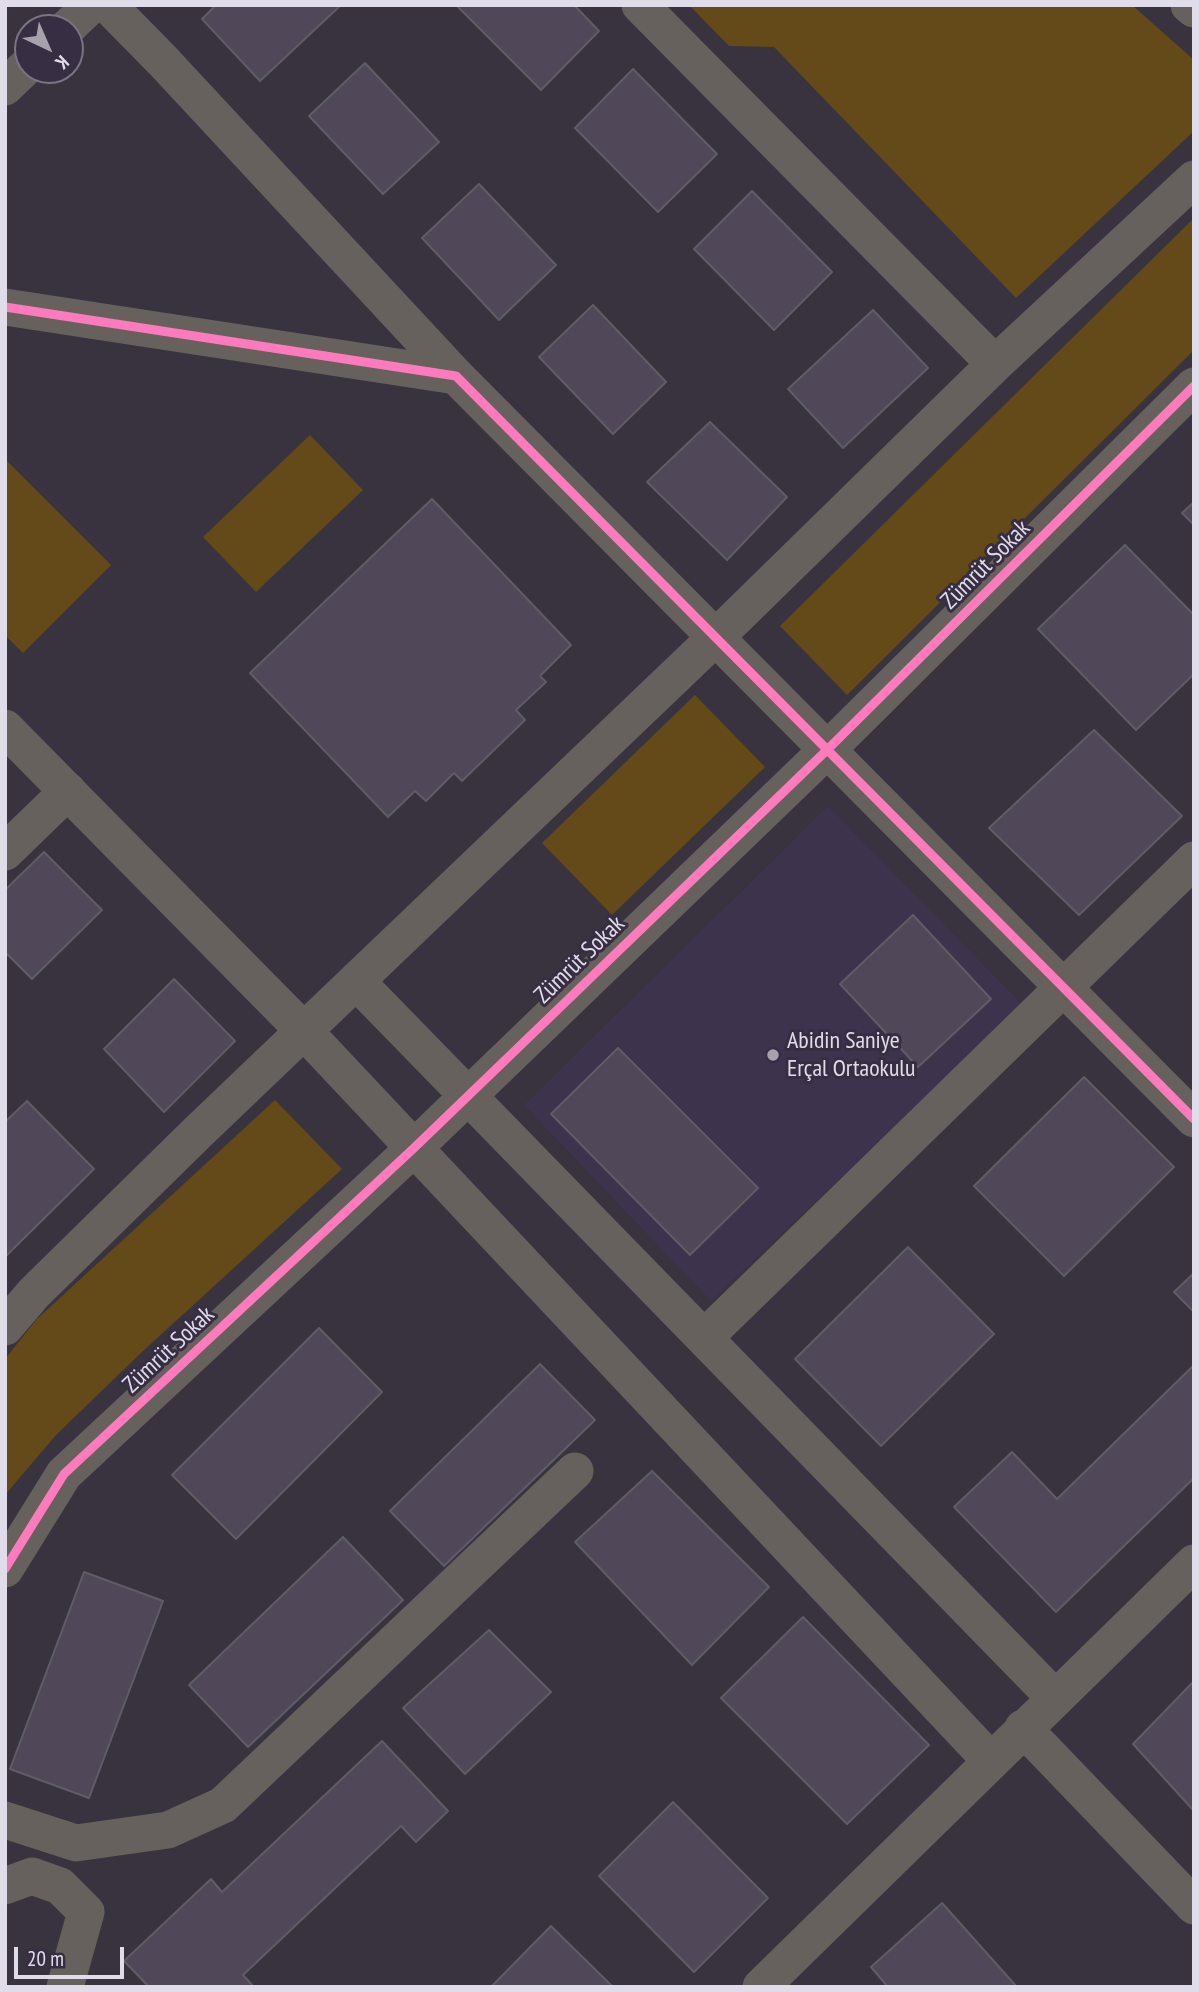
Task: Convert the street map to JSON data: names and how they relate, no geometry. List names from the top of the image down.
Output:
{
  "streets": {
    "street": ["Zümrüt Sokak"]
  },
  "places": ["Abidin Saniye Erçal Ortaokulu"],
  "scale_bar": "20 m",
  "north": "bottom right"
}
